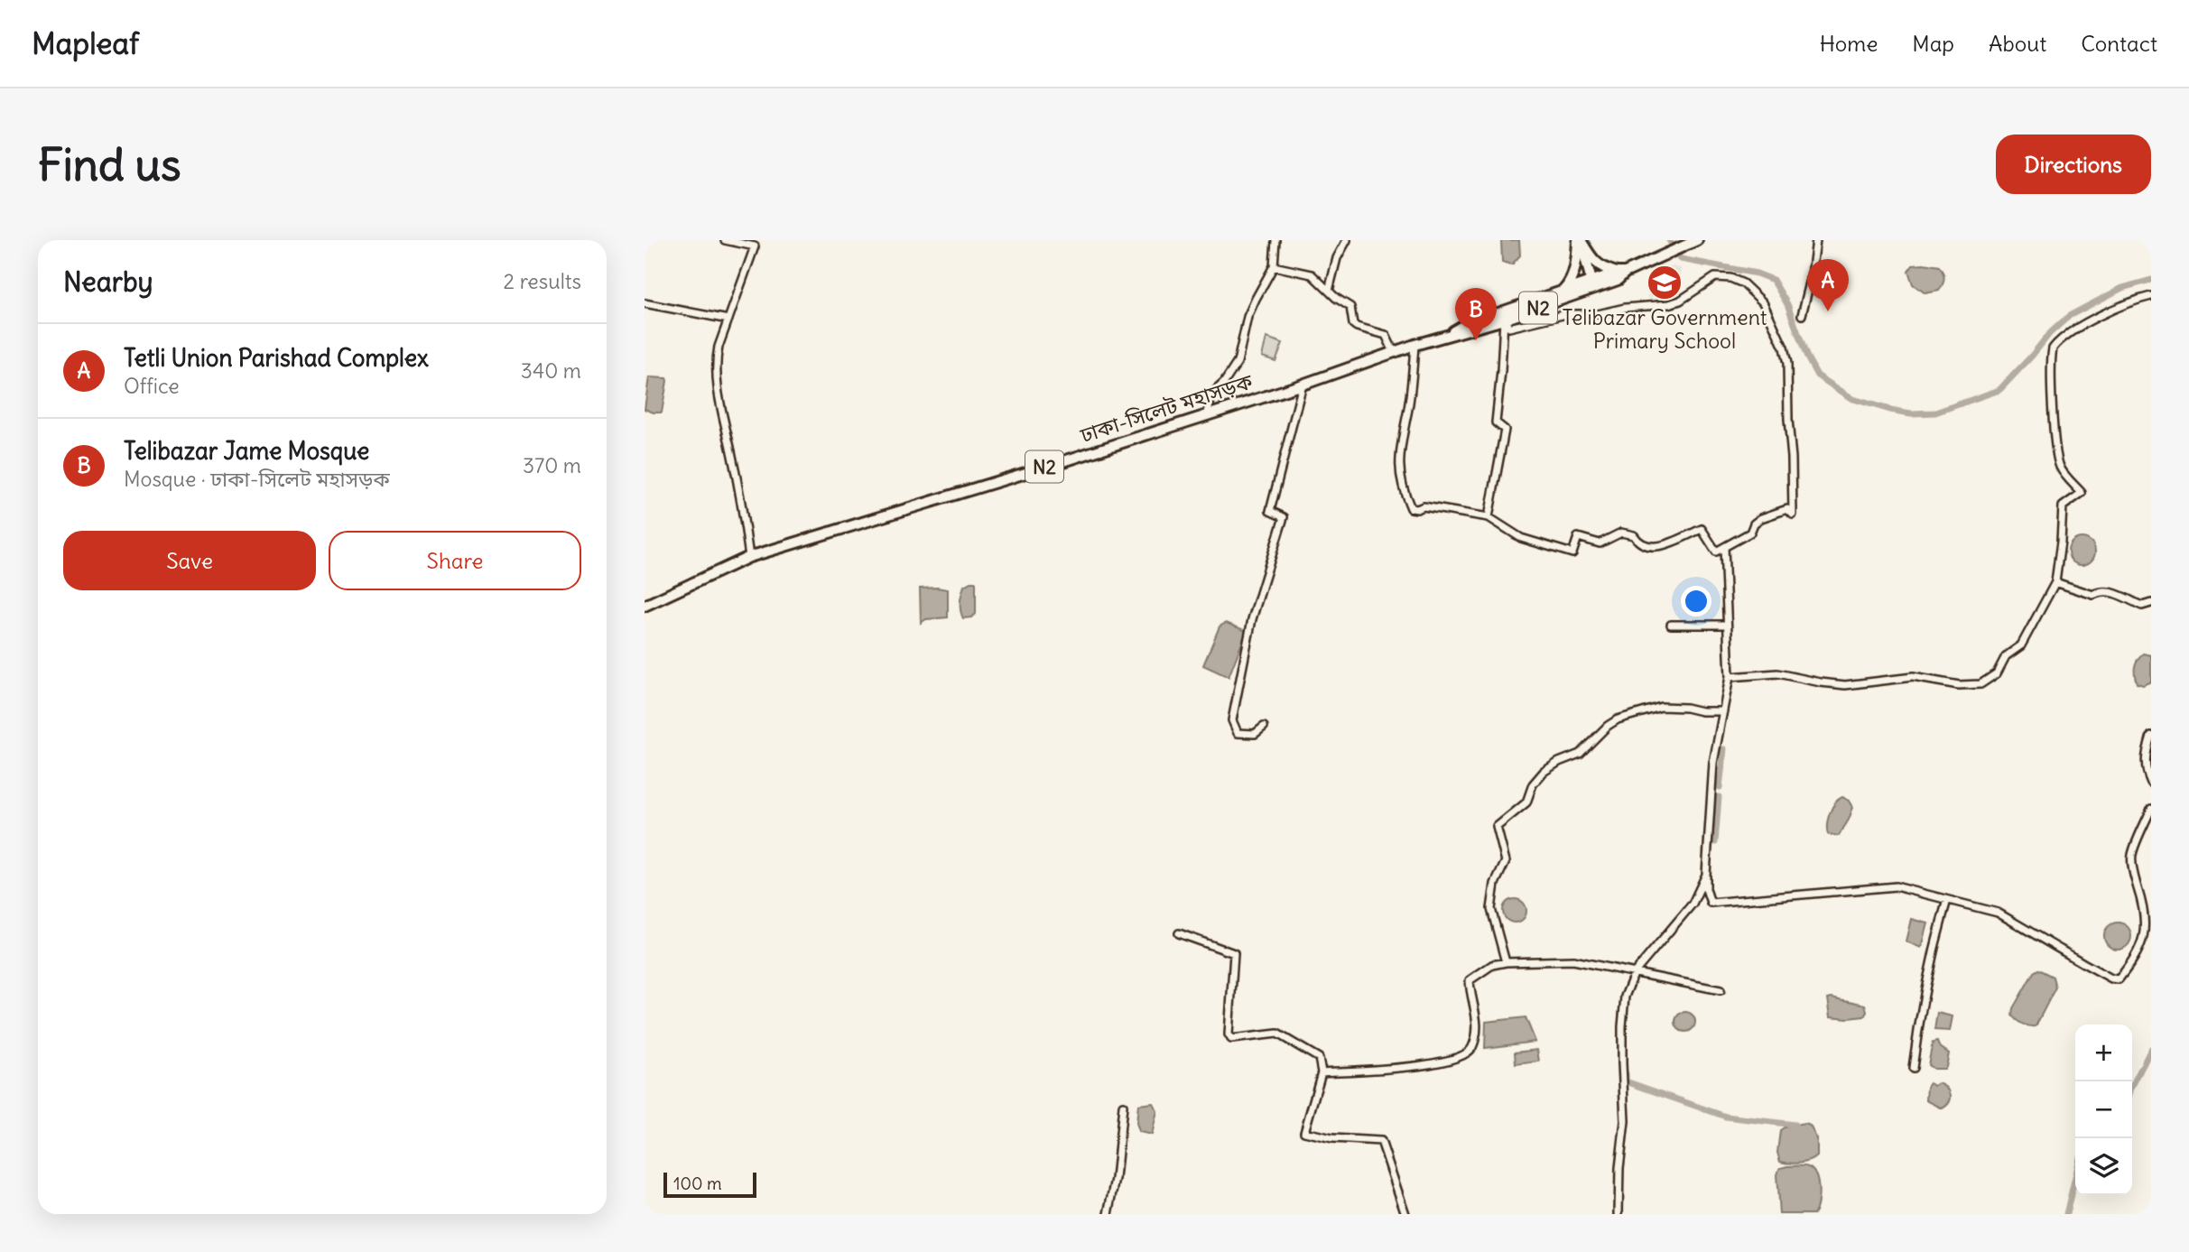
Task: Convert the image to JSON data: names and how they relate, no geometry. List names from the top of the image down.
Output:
{
  "streets": {
    "main road": ["N2", "ঢাকা-সিলেট মহাসড়ক"]
  },
  "places": {
    "school or university": ["Telibazar Government Primary School"]
  },
  "scale_bar": "100 m",
  "page": {
    "header": "Mapleaf",
    "nav": [
      "Home",
      "Map",
      "About",
      "Contact"
    ],
    "buttons": [
      "Directions",
      ["Save", "Share"]
    ],
    "title": "Find us",
    "heading": ["Nearby", "2 results"],
    "pins": ["A", "B"],
    "list": [
      {
        "mark": "A",
        "name": "Tetli Union Parishad Complex",
        "note": "Office",
        "value": "340 m"
      },
      {
        "mark": "B",
        "name": "Telibazar Jame Mosque",
        "note": "Mosque · ঢাকা-সিলেট মহাসড়ক",
        "value": "370 m"
      }
    ],
    "map_buttons": ["+", "−"],
    "scale": "100 m"
  }
}
